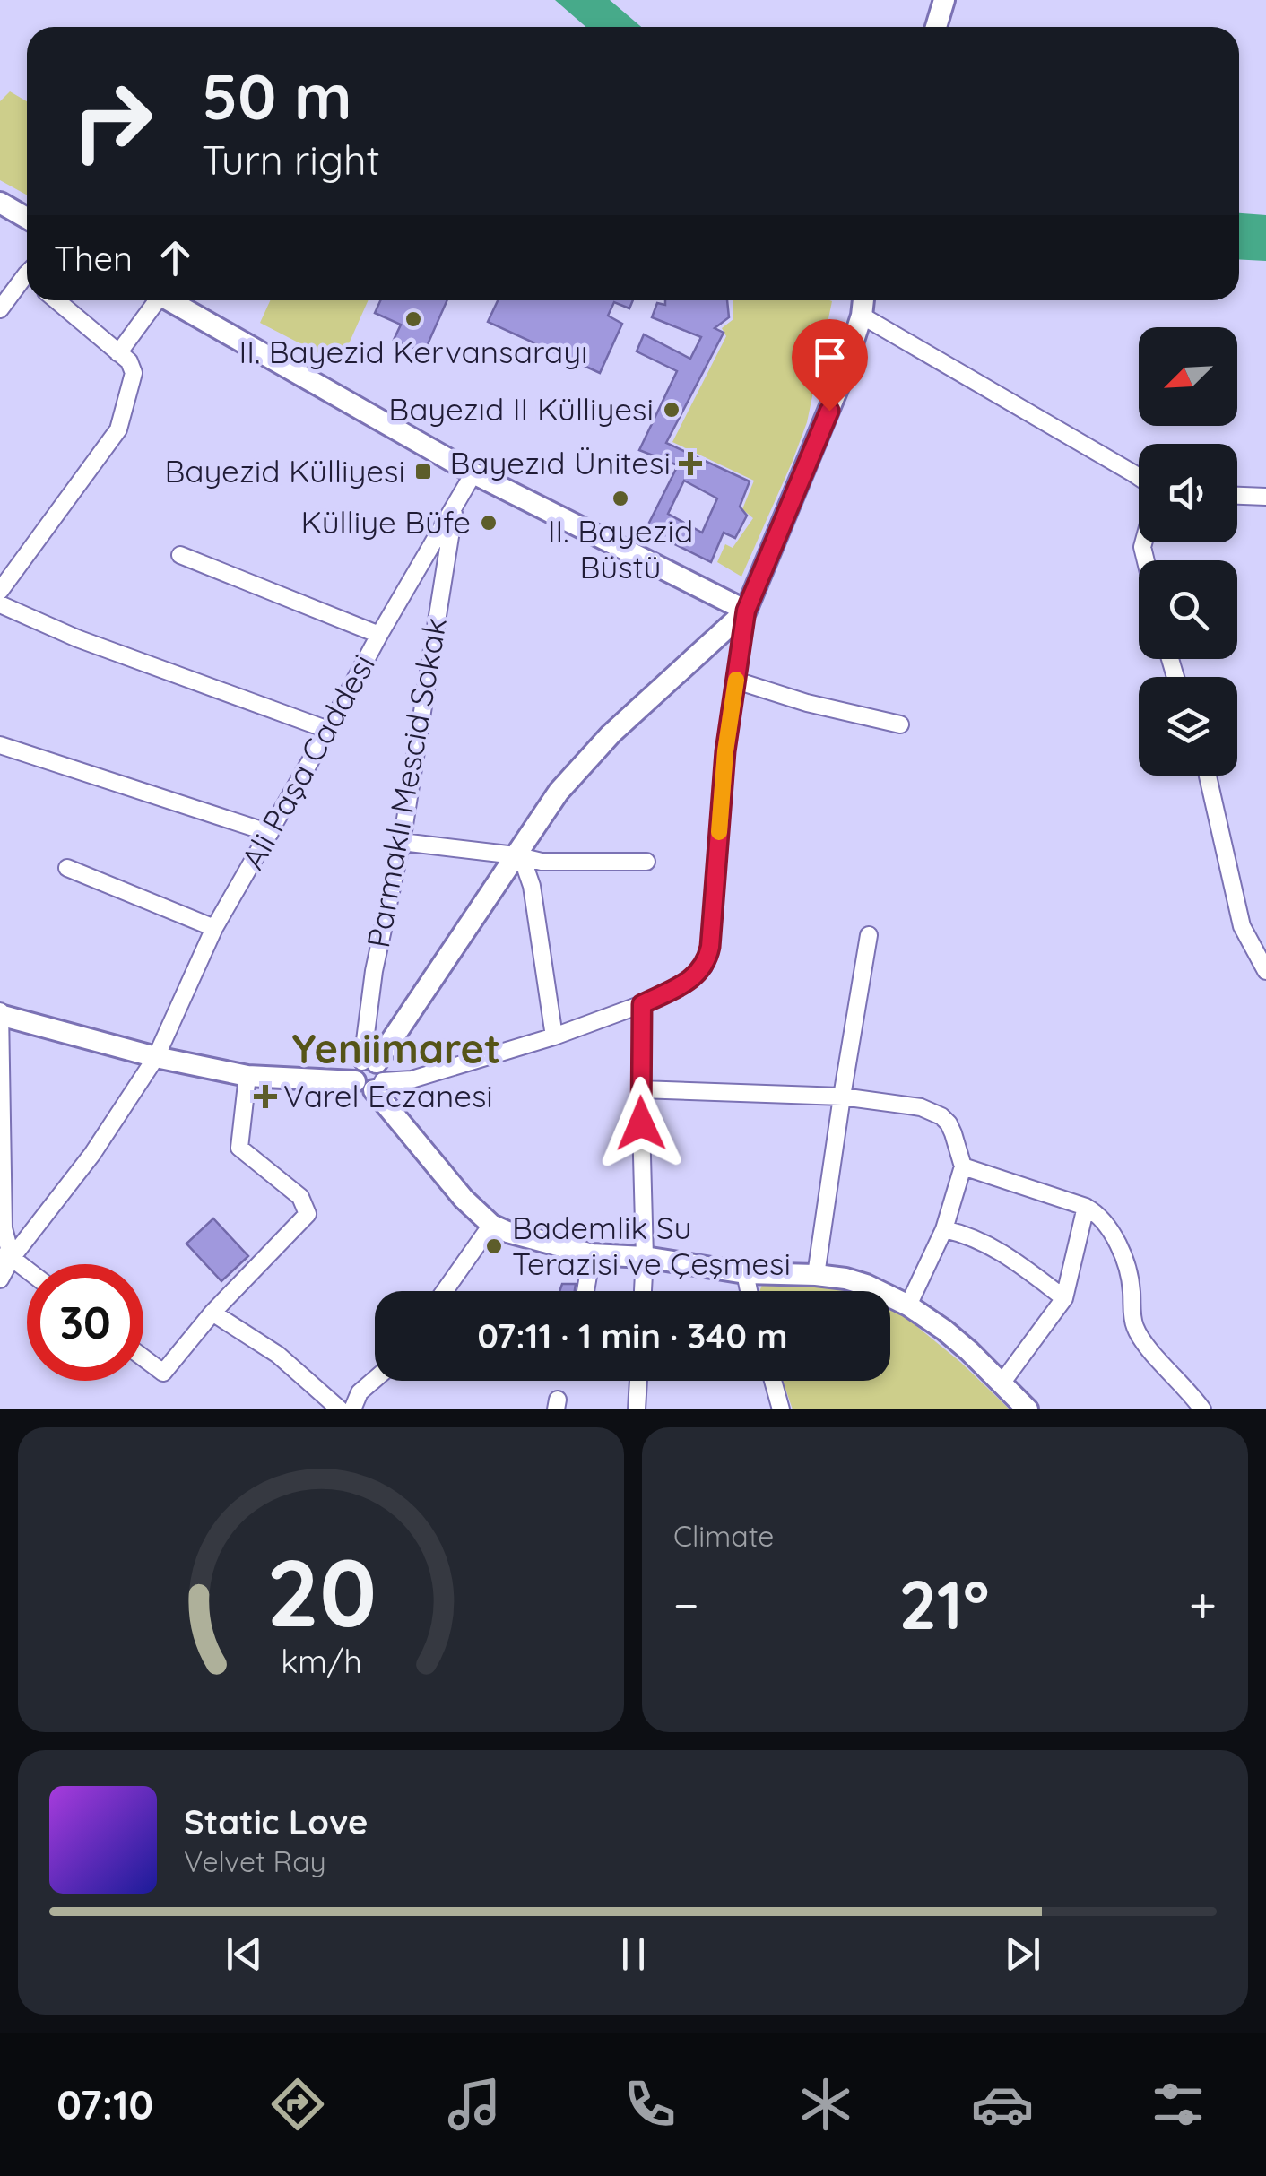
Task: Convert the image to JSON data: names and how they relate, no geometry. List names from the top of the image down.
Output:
{
  "streets": {
    "street": ["Ali Paşa Caddesi", "Parmaklı Mescid Sokak"]
  },
  "crossings": [
    ["Ali Paşa Caddesi", "Parmaklı Mescid Sokak"]
  ],
  "districts": ["Yeniimaret"],
  "places": {
    "other": [
      "II. Bayezid Kervansarayı",
      "Bayezıd II Külliyesi",
      "II. Bayezid Büstü",
      "Külliye Büfe",
      "Bademlik Su Terazisi ve Çeşmesi"
    ],
    "health": ["Bayezıd Ünitesi", "Varel Eczanesi"],
    "transit": ["Bayezid Külliyesi"]
  },
  "north": "bottom left",
  "page": {
    "turn": ["50 m", "Turn right"],
    "then": "Then",
    "limit": "30",
    "trip": "07:11 · 1 min · 340 m",
    "tile": "Climate",
    "heat": ["−", "21°", "+"],
    "song": ["Static Love", "Velvet Ray"],
    "tabs": "07:10",
    "gauge": ["20", "km/h"]
  }
}
